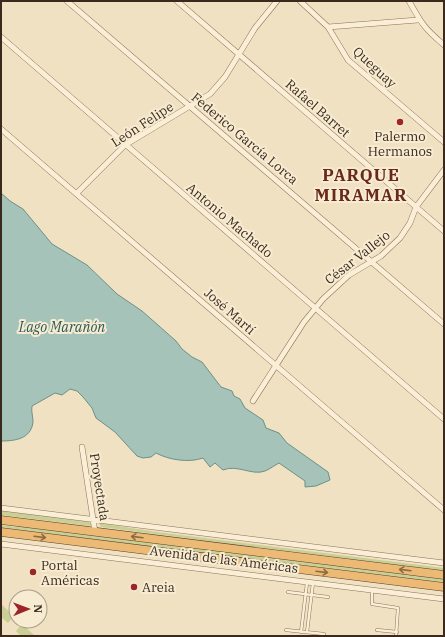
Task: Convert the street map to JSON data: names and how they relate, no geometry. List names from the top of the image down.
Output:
{
  "streets": {
    "highway": ["Avenida de las Américas"],
    "street": [
      "Queguay",
      "Rafael Barret",
      "León Felipe",
      "Federico García Lorca",
      "Antonio Machado",
      "César Vallejo",
      "José Martí",
      "Proyectada"
    ]
  },
  "crossings": [
    ["Rafael Barret", "León Felipe"],
    ["Rafael Barret", "César Vallejo"],
    ["León Felipe", "Federico García Lorca"],
    ["León Felipe", "Antonio Machado"],
    ["León Felipe", "José Martí"],
    ["Federico García Lorca", "César Vallejo"],
    ["Antonio Machado", "César Vallejo"],
    ["César Vallejo", "José Martí"],
    ["Proyectada", "Avenida de las Américas"]
  ],
  "districts": ["PARQUE MIRAMAR"],
  "water": ["Lago Marañón"],
  "places": ["Palermo Hermanos", "Portal Américas", "Areia"],
  "north": "right"
}
